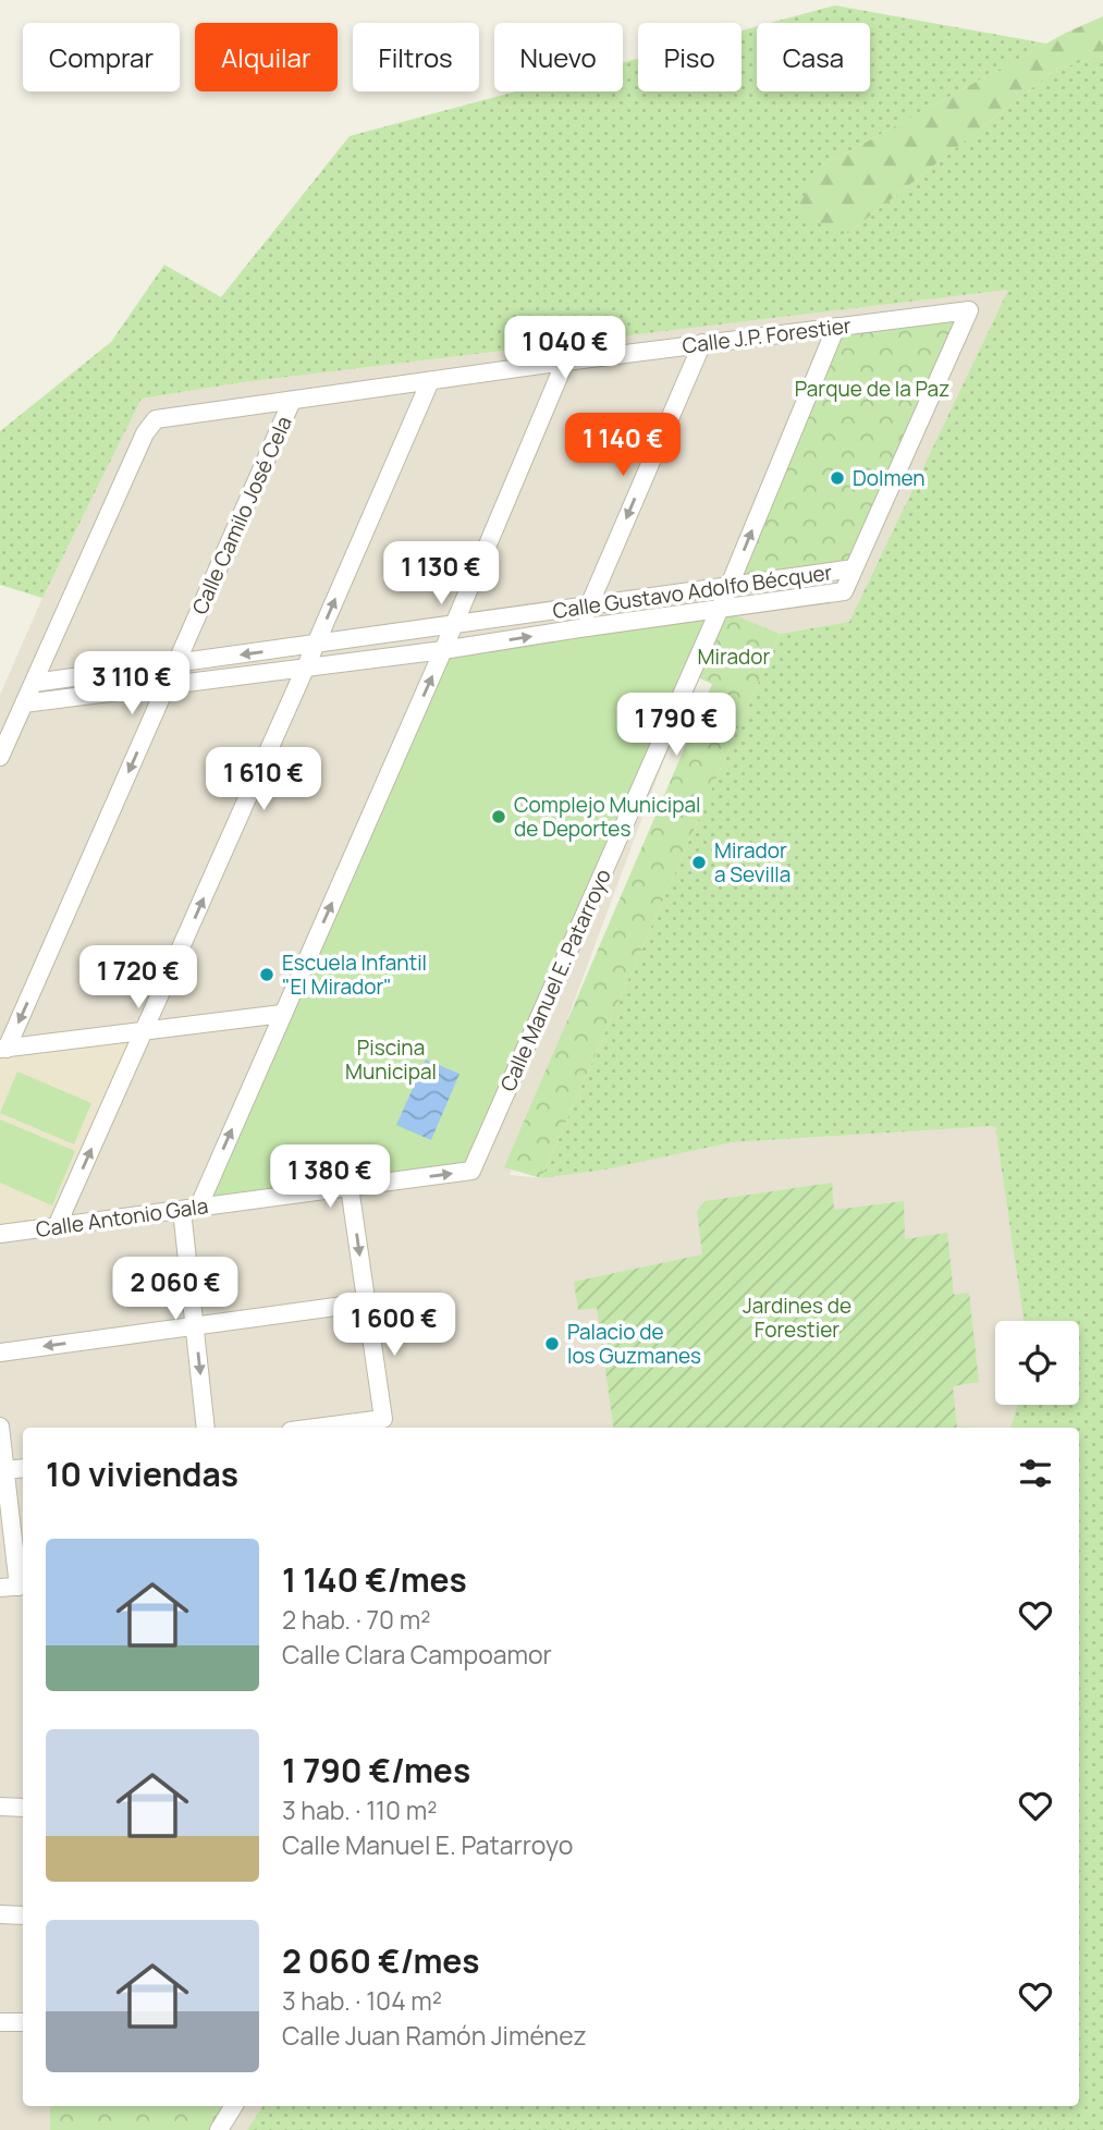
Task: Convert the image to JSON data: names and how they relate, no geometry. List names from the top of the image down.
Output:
{
  "streets": {
    "street": [
      "Calle J.P. Forestier",
      "Calle Camilo José Cela",
      "Calle Gustavo Adolfo Bécquer",
      "Calle Manuel E. Patarroyo",
      "Calle Antonio Gala"
    ]
  },
  "crossings": [
    ["Calle J.P. Forestier", "Calle Camilo José Cela"],
    ["Calle J.P. Forestier", "Calle Gustavo Adolfo Bécquer"],
    ["Calle J.P. Forestier", "Calle Manuel E. Patarroyo"],
    ["Calle Camilo José Cela", "Calle Gustavo Adolfo Bécquer"],
    ["Calle Gustavo Adolfo Bécquer", "Calle Manuel E. Patarroyo"],
    ["Calle Manuel E. Patarroyo", "Calle Antonio Gala"]
  ],
  "parks": [
    "Parque de la Paz",
    "Mirador",
    "Piscina Municipal",
    "Jardines de Forestier"
  ],
  "places": [
    "Dolmen",
    "Complejo Municipal de Deportes",
    "Mirador a Sevilla",
    "Escuela Infantil \"El Mirador\"",
    "Palacio de los Guzmanes"
  ],
  "page": {
    "chip": [
      "Comprar",
      "Alquilar",
      "Filtros",
      "Nuevo",
      "Piso",
      "Casa"
    ],
    "price": [
      "1 040 €",
      "1 140 €",
      "1 130 €",
      "3 110 €",
      "1 790 €",
      "1 610 €",
      "1 720 €",
      "1 380 €",
      "2 060 €",
      "1 600 €"
    ],
    "heading": "10 viviendas",
    "list": [
      {
        "name": "1 140 €/mes",
        "note": "2 hab. · 70 m² · Calle Clara Campoamor"
      },
      {
        "name": "1 790 €/mes",
        "note": "3 hab. · 110 m² · Calle Manuel E. Patarroyo"
      },
      {
        "name": "2 060 €/mes",
        "note": "3 hab. · 104 m² · Calle Juan Ramón Jiménez"
      }
    ]
  }
}
